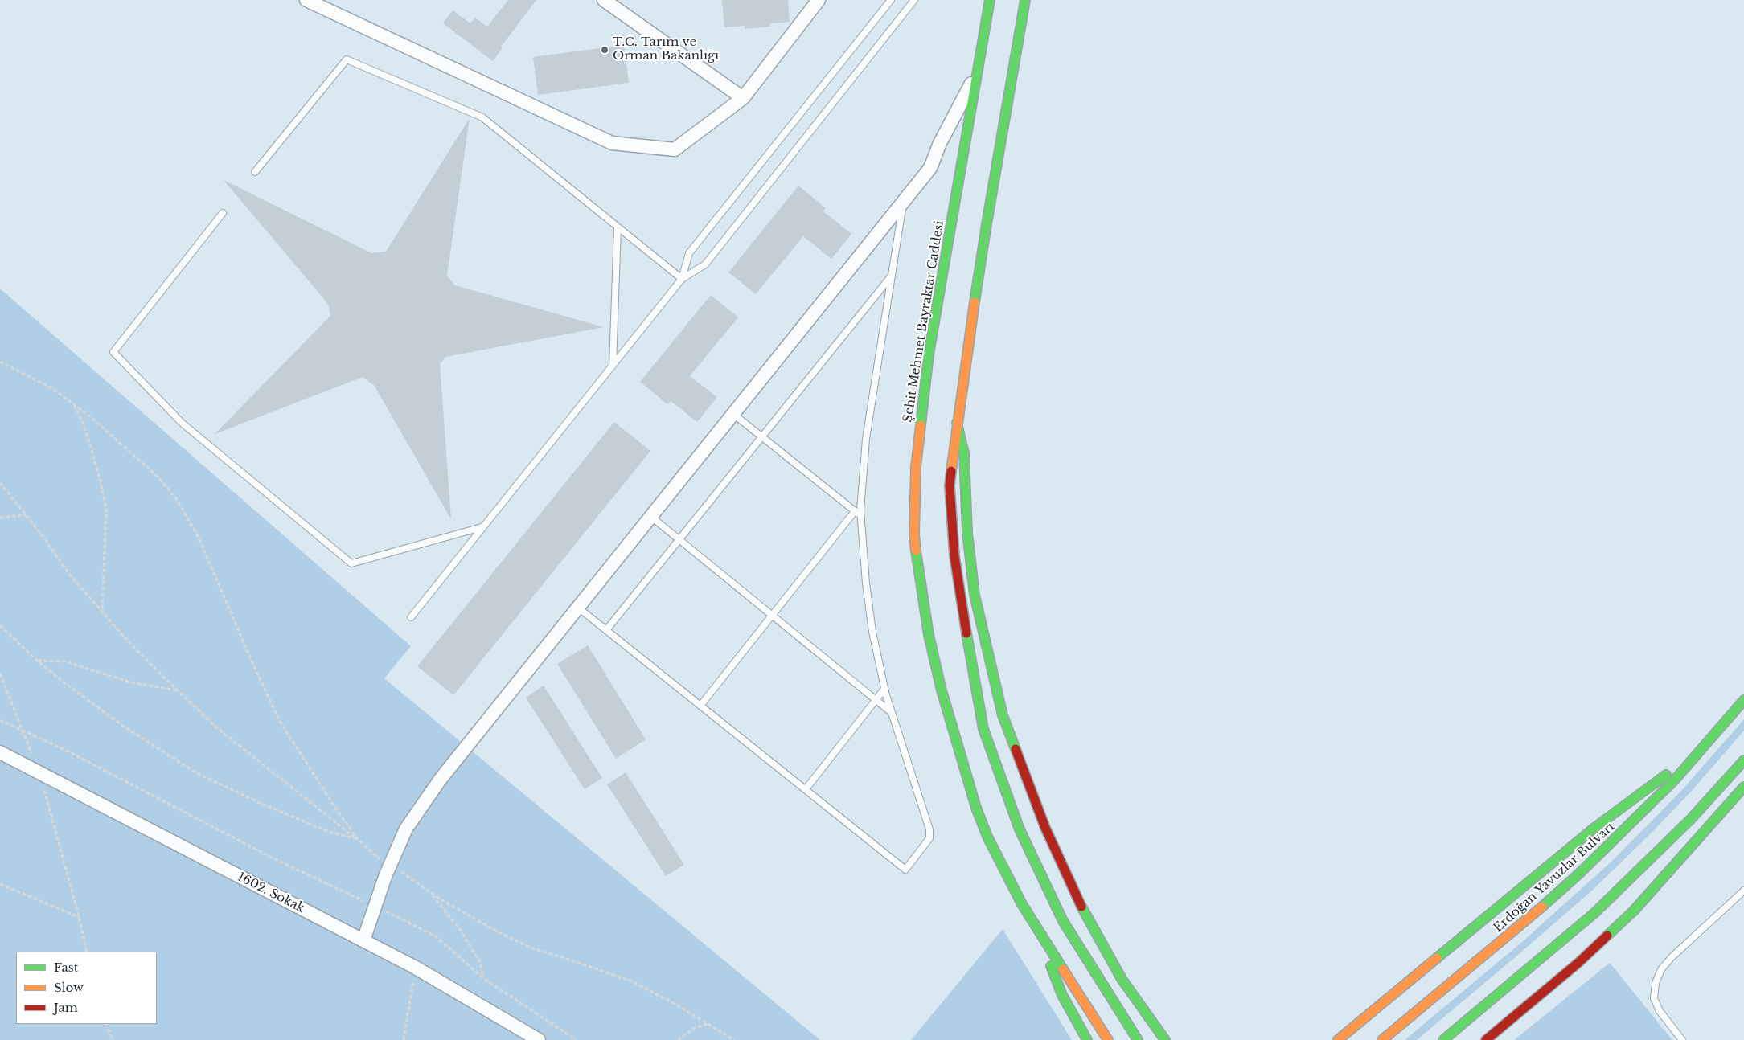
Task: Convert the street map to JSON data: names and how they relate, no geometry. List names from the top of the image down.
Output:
{
  "streets": {
    "main road": ["Şehit Mehmet Bayraktar Caddesi", "Erdoğan Yavuzlar Bulvarı"],
    "street": ["1602. Sokak"]
  },
  "places": ["T.C. Tarım ve Orman Bakanlığı"],
  "legend": ["Fast", "Slow", "Jam"]
}
